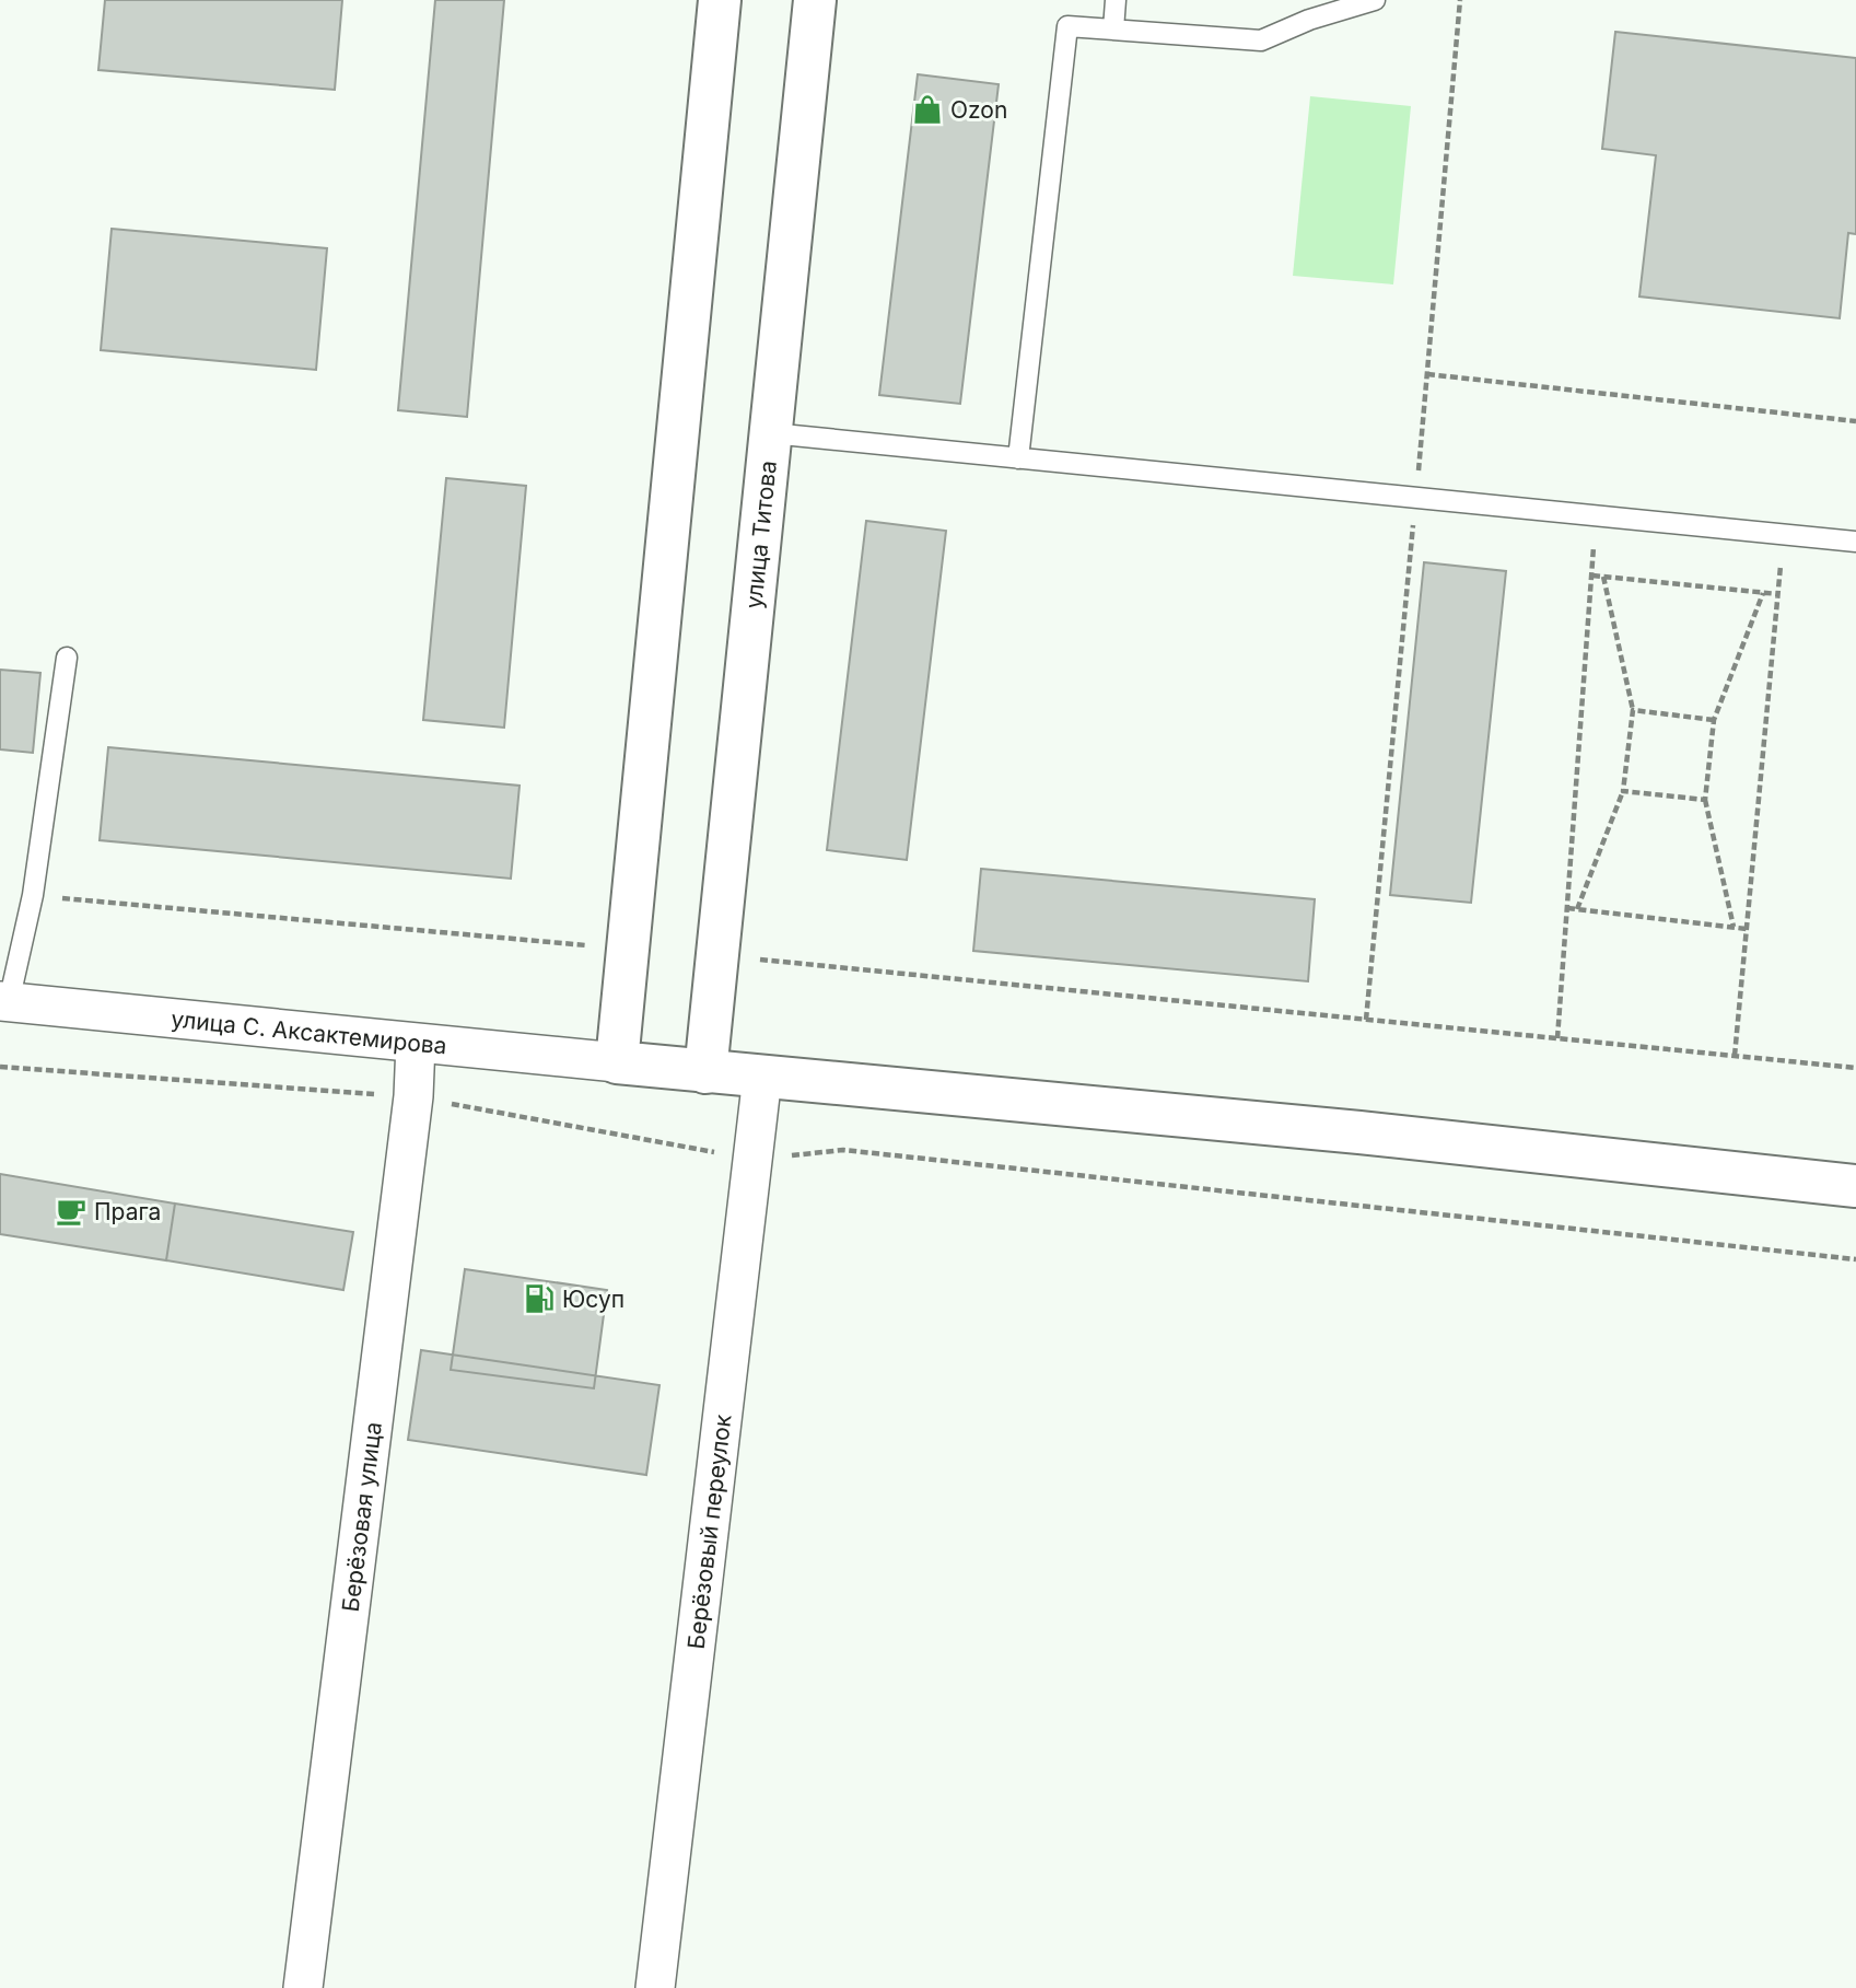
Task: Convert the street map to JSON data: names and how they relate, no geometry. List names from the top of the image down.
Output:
{
  "streets": {
    "street": [
      "улица Титова",
      "улица С. Аксактемирова",
      "Берёзовая улица",
      "Берёзовый переулок"
    ]
  },
  "crossings": [
    ["улица С. Аксактемирова", "Берёзовая улица"]
  ],
  "places": {
    "shop": ["Ozon"],
    "cafe": ["Прага"],
    "fuel station": ["Юсуп"]
  }
}
